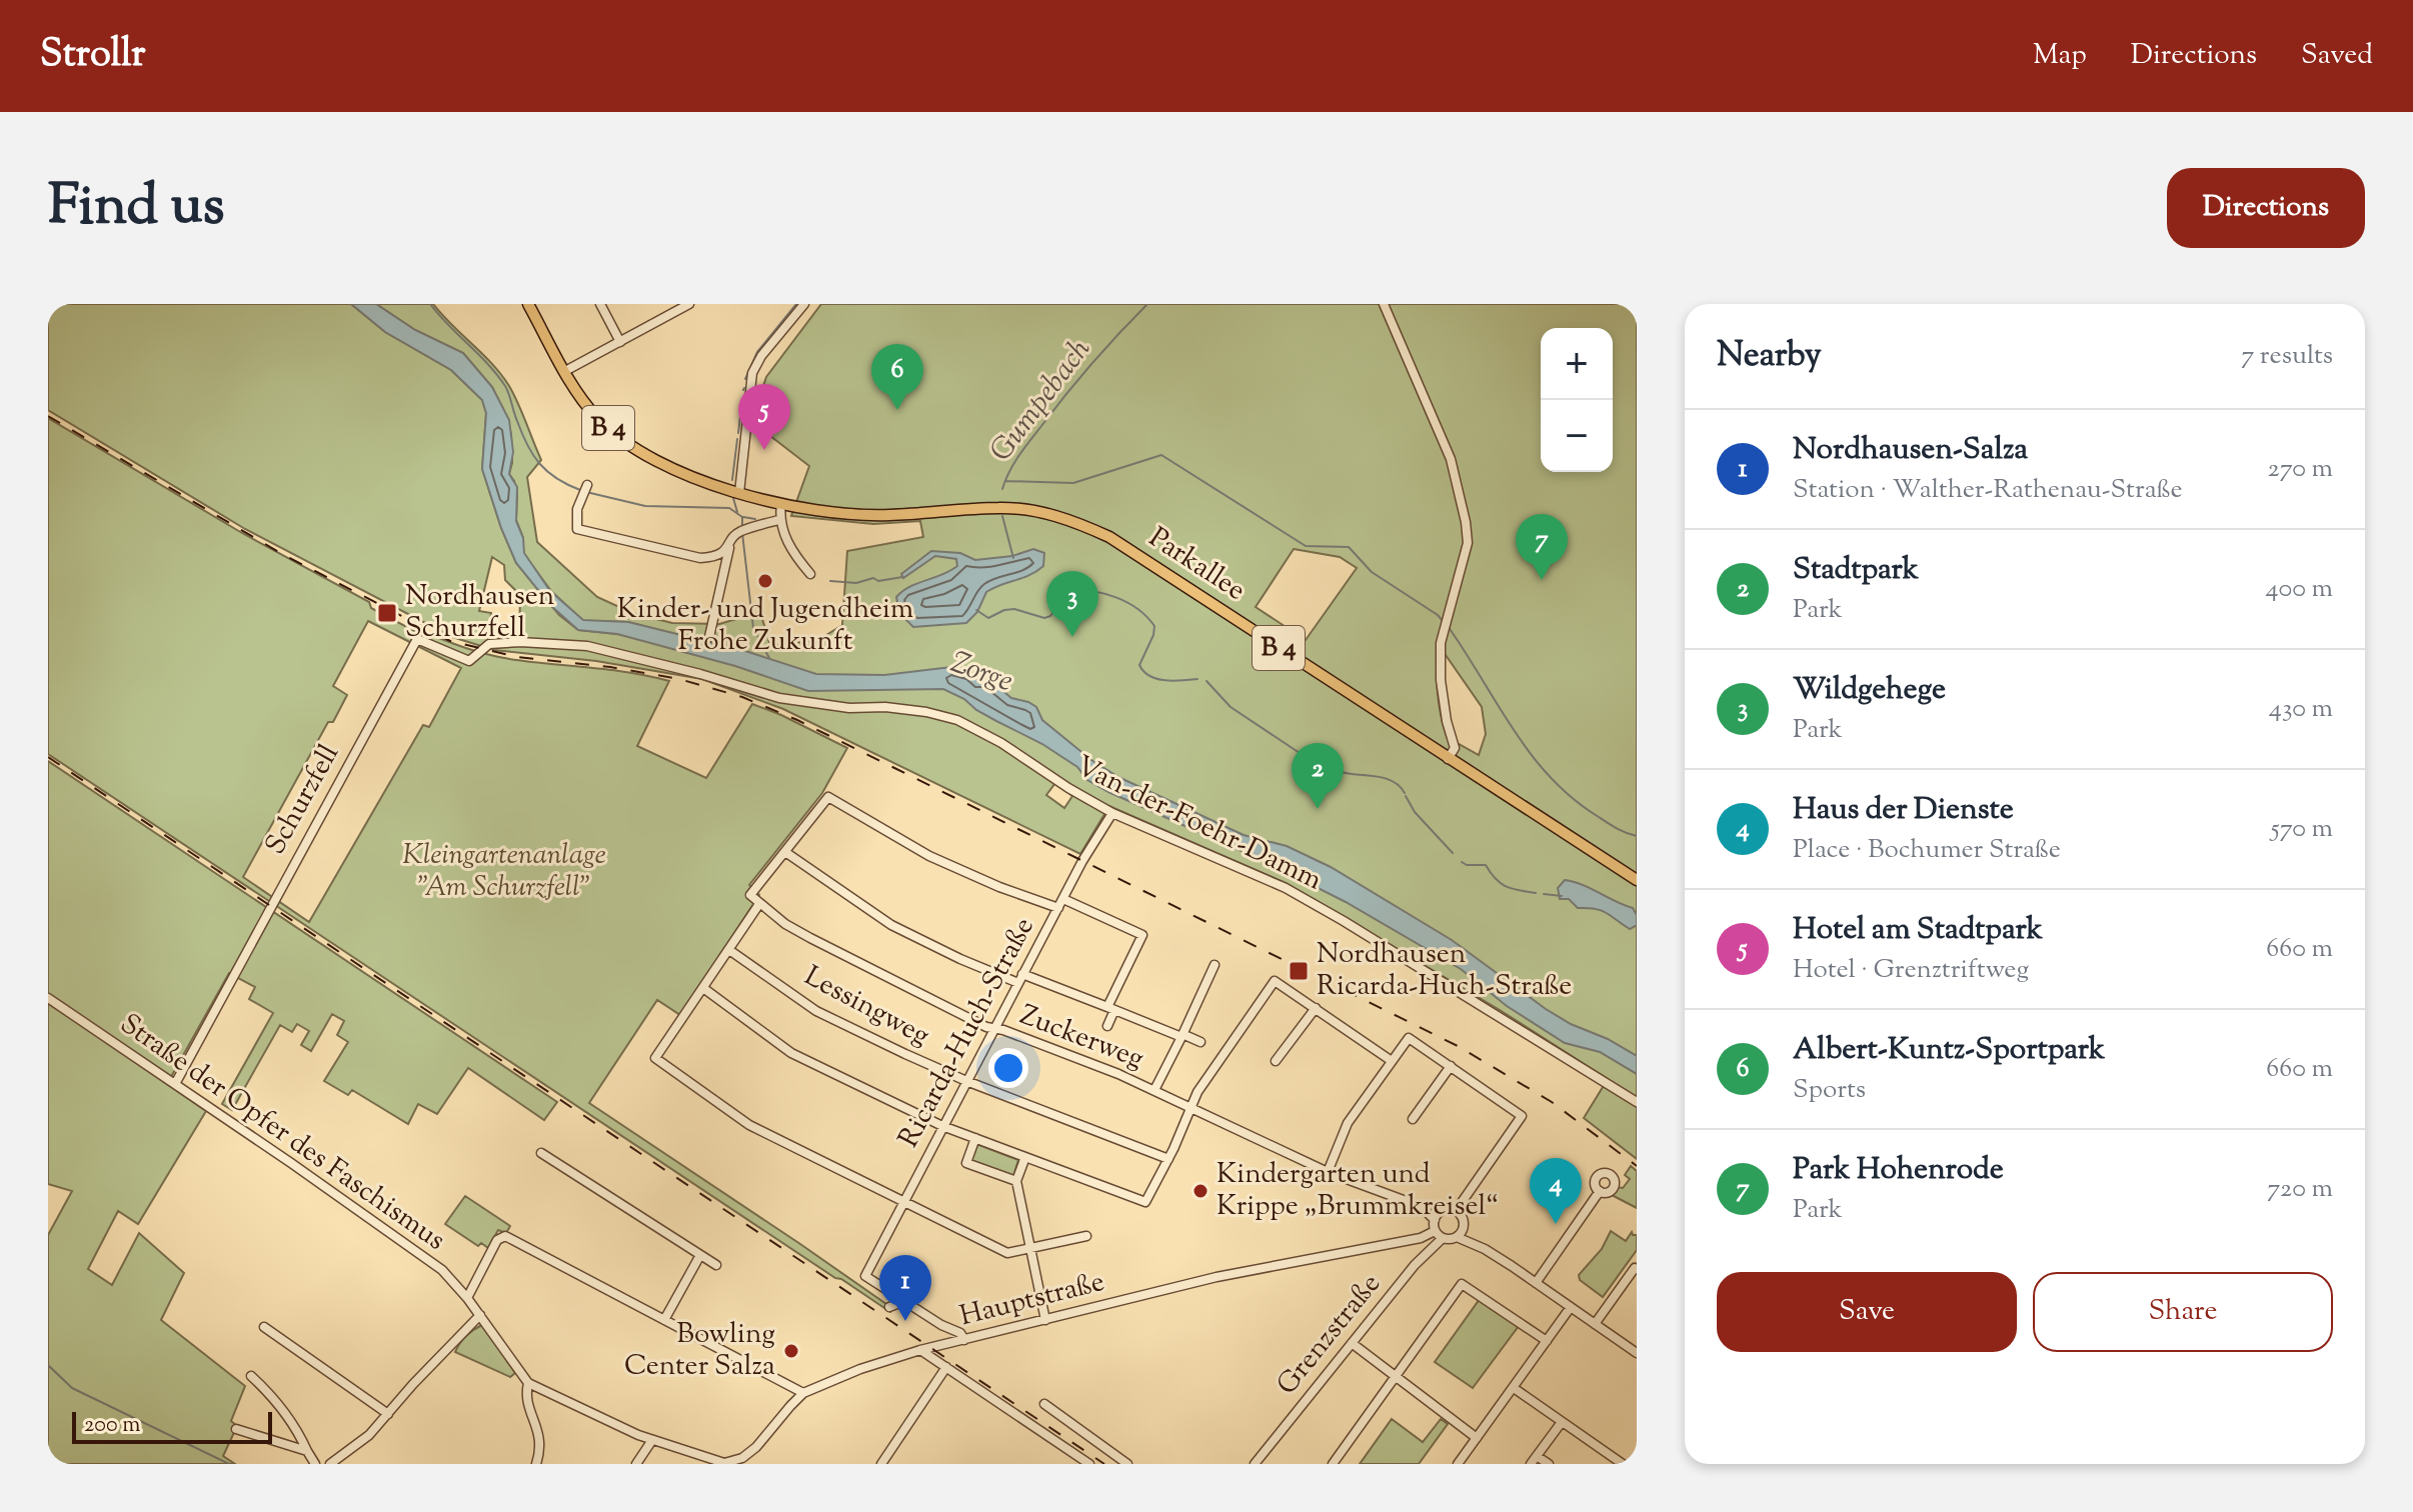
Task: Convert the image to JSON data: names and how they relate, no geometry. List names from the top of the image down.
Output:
{
  "streets": {
    "main road": ["B 4", "Parkallee"],
    "street": [
      "Schurzfell",
      "Van-der-Foehr-Damm",
      "Lessingweg",
      "Ricarda-Huch-Straße",
      "Zuckerweg",
      "Straße der Opfer des Faschismus",
      "Hauptstraße",
      "Grenzstraße"
    ]
  },
  "crossings": [
    ["B 4", "Parkallee"],
    ["Schurzfell", "Van-der-Foehr-Damm"],
    ["Schurzfell", "Straße der Opfer des Faschismus"],
    ["Van-der-Foehr-Damm", "Ricarda-Huch-Straße"],
    ["Lessingweg", "Ricarda-Huch-Straße"],
    ["Ricarda-Huch-Straße", "Zuckerweg"],
    ["Zuckerweg", "Hauptstraße"],
    ["Zuckerweg", "Grenzstraße"],
    ["Hauptstraße", "Grenzstraße"]
  ],
  "water": ["Gumpebach", "Zorge"],
  "parks": ["Kleingartenanlage \"Am Schurzfell\""],
  "places": {
    "other": ["Kinder- und Jugendheim Frohe Zukunft", "Kindergarten und Krippe „Brummkreisel“", "Bowling Center Salza"],
    "transit": ["Nordhausen Schurzfell", "Nordhausen Ricarda-Huch-Straße"]
  },
  "scale_bar": "200 m",
  "page": {
    "header": "Strollr",
    "nav": ["Map", "Directions", "Saved"],
    "title": "Find us",
    "buttons": [
      "Directions",
      ["Save", "Share"]
    ],
    "heading": ["Nearby", "7 results"],
    "map_buttons": ["+", "−"],
    "pins": [
      "6",
      "5",
      "7",
      "3",
      "2",
      "4",
      "1"
    ],
    "list": [
      {
        "mark": "1",
        "name": "Nordhausen-Salza",
        "note": "Station · Walther-Rathenau-Straße",
        "value": "270 m"
      },
      {
        "mark": "2",
        "name": "Stadtpark",
        "note": "Park",
        "value": "400 m"
      },
      {
        "mark": "3",
        "name": "Wildgehege",
        "note": "Park",
        "value": "430 m"
      },
      {
        "mark": "4",
        "name": "Haus der Dienste",
        "note": "Place · Bochumer Straße",
        "value": "570 m"
      },
      {
        "mark": "5",
        "name": "Hotel am Stadtpark",
        "note": "Hotel · Grenztriftweg",
        "value": "660 m"
      },
      {
        "mark": "6",
        "name": "Albert-Kuntz-Sportpark",
        "note": "Sports",
        "value": "660 m"
      },
      {
        "mark": "7",
        "name": "Park Hohenrode",
        "note": "Park",
        "value": "720 m"
      }
    ],
    "scale": "200 m"
  }
}
